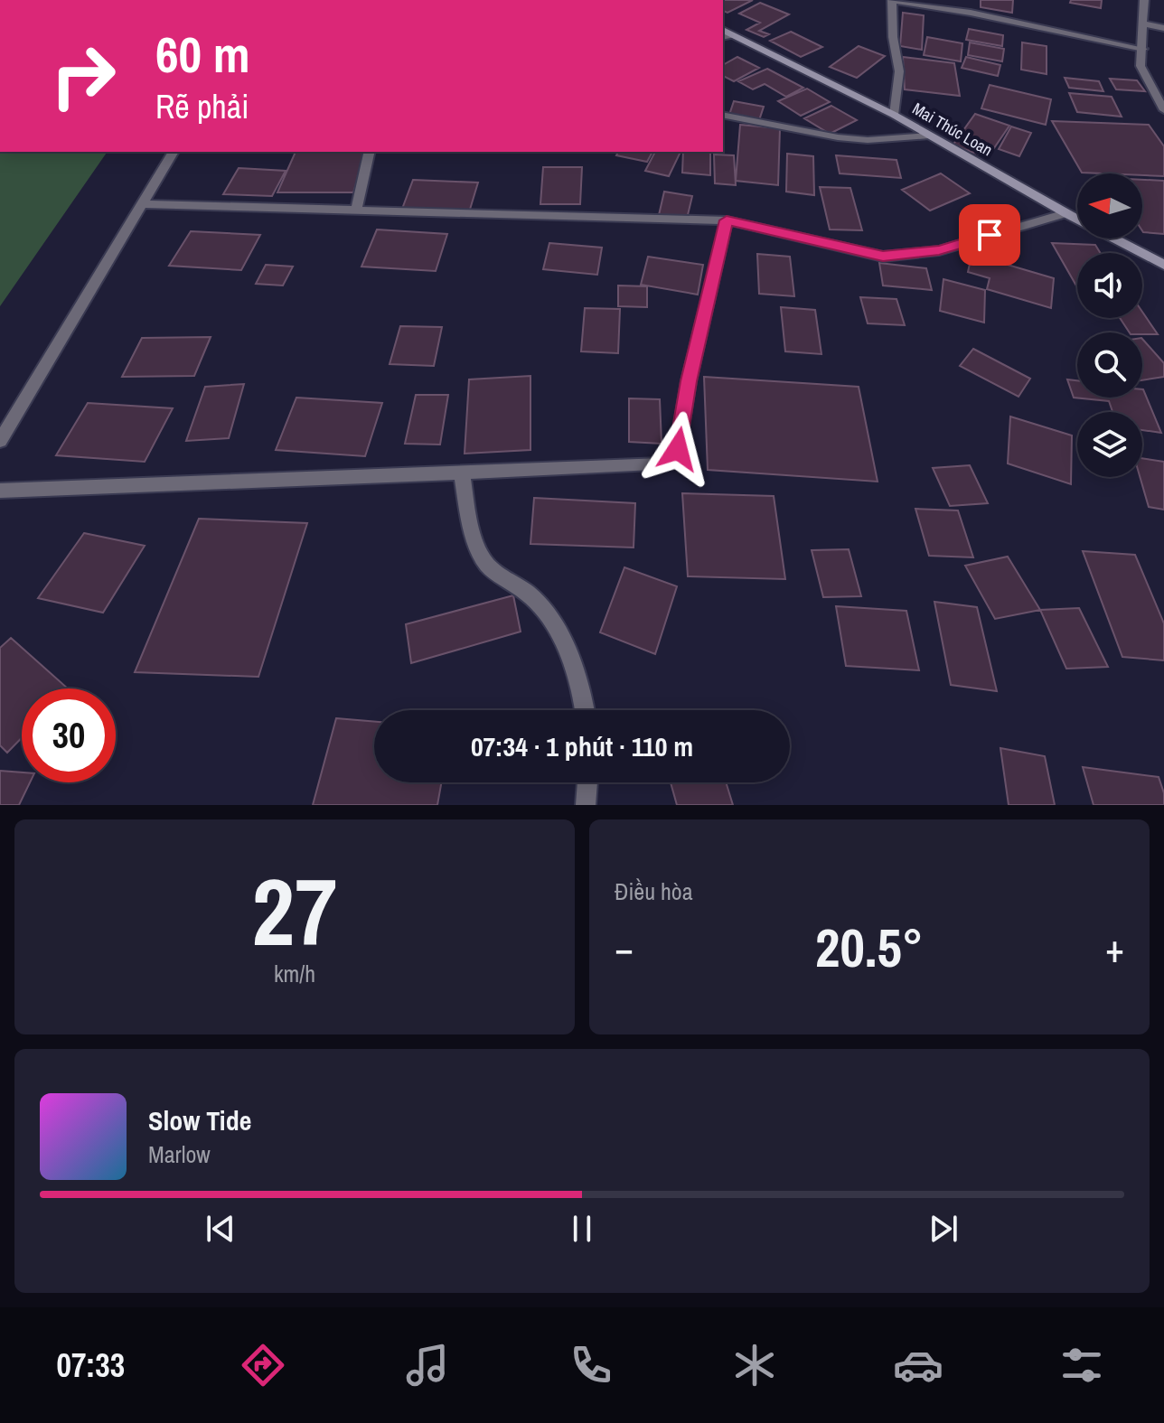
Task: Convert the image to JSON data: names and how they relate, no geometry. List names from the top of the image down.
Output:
{
  "streets": {
    "main road": ["Mai Thúc Loan"]
  },
  "north": "left",
  "page": {
    "turn": ["60 m", "Rẽ phải"],
    "limit": "30",
    "trip": "07:34 · 1 phút · 110 m",
    "tile": [
      ["27", "km/h"],
      "Điều hòa"
    ],
    "heat": ["−", "20.5°", "+"],
    "song": ["Slow Tide", "Marlow"],
    "tabs": "07:33"
  }
}
